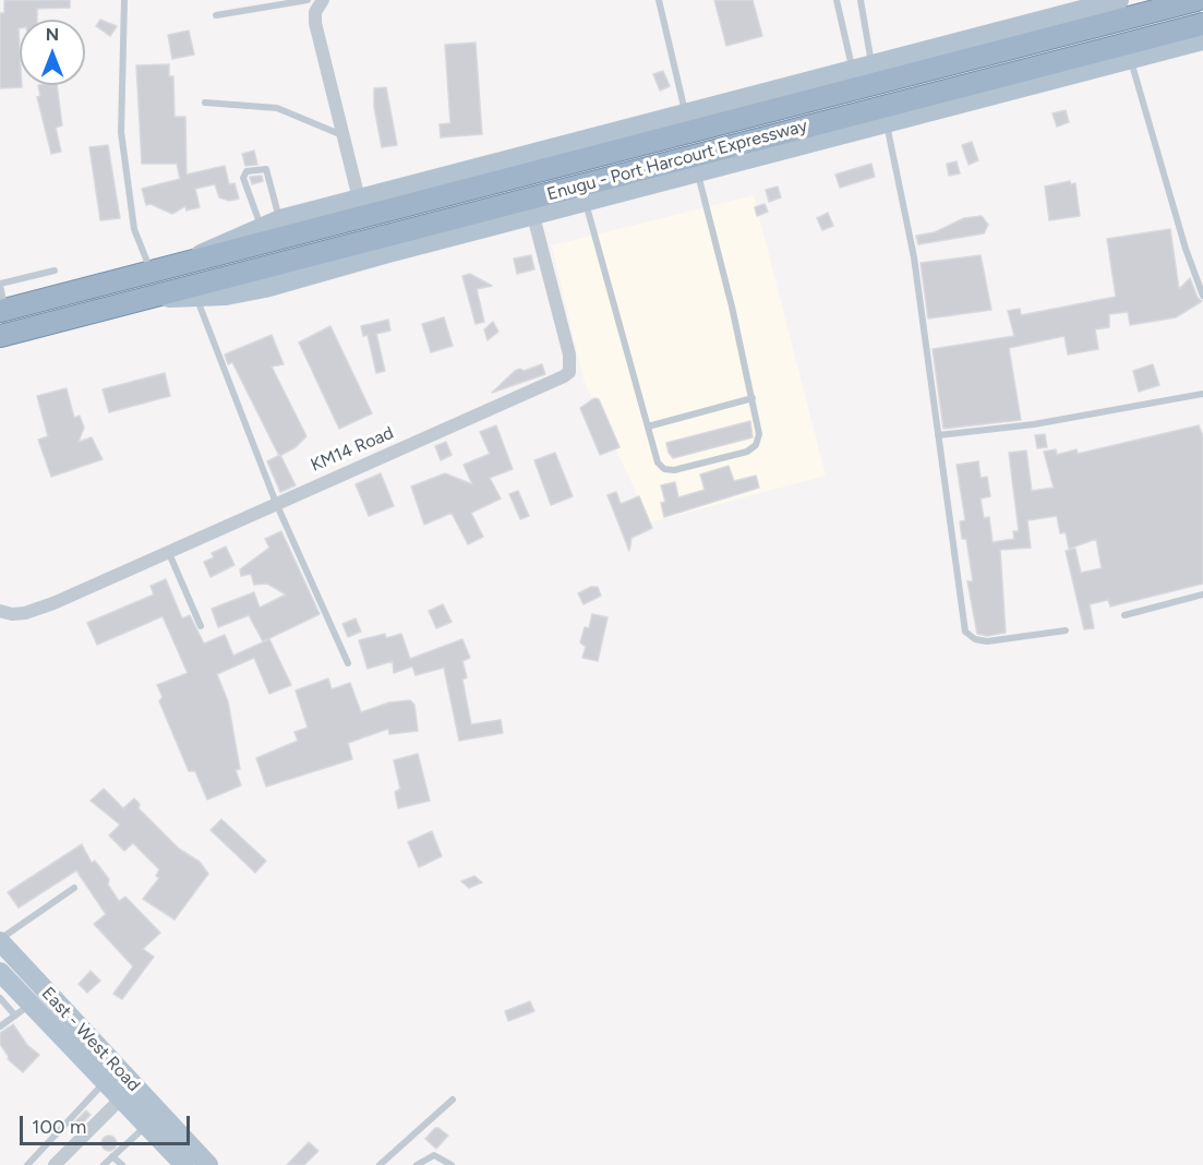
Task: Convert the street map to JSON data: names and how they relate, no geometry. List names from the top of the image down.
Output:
{
  "streets": {
    "highway": ["Enugu - Port Harcourt Expressway"],
    "main road": ["East - West Road"],
    "street": ["KM14 Road"]
  },
  "crossings": [
    ["Enugu - Port Harcourt Expressway", "KM14 Road"]
  ],
  "scale_bar": "100 m",
  "north": "top"
}
